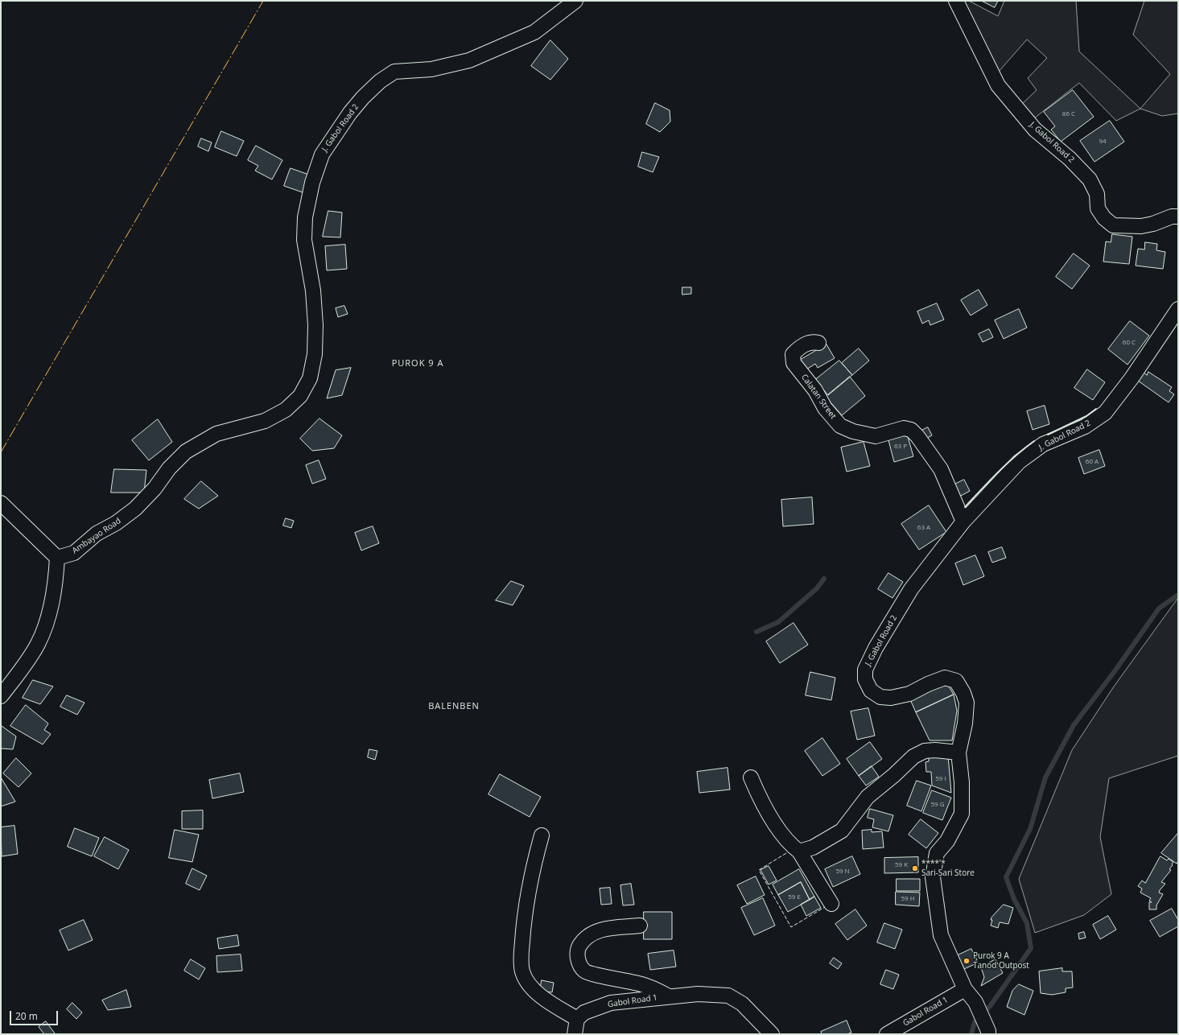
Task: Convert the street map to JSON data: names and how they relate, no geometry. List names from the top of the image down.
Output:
{
  "streets": {
    "street": [
      "J. Gabol Road 2",
      "Calatan Street",
      "Ambayao Road",
      "Gabol Road 1"
    ]
  },
  "crossings": [
    ["J. Gabol Road 2", "Calatan Street"],
    ["J. Gabol Road 2", "Ambayao Road"],
    ["J. Gabol Road 2", "Gabol Road 1"]
  ],
  "districts": ["PUROK 9 A", "BALENBEN"],
  "places": ["****'* Sari-Sari Store", "Purok 9 A Tanod Outpost"],
  "house_numbers": [
    "86 C",
    "94",
    "60 C",
    "63 P",
    "60 A",
    "63 A",
    "59 I",
    "59 G",
    "59 K",
    "59 N",
    "59 E",
    "59 H"
  ],
  "scale_bar": "20 m"
}
